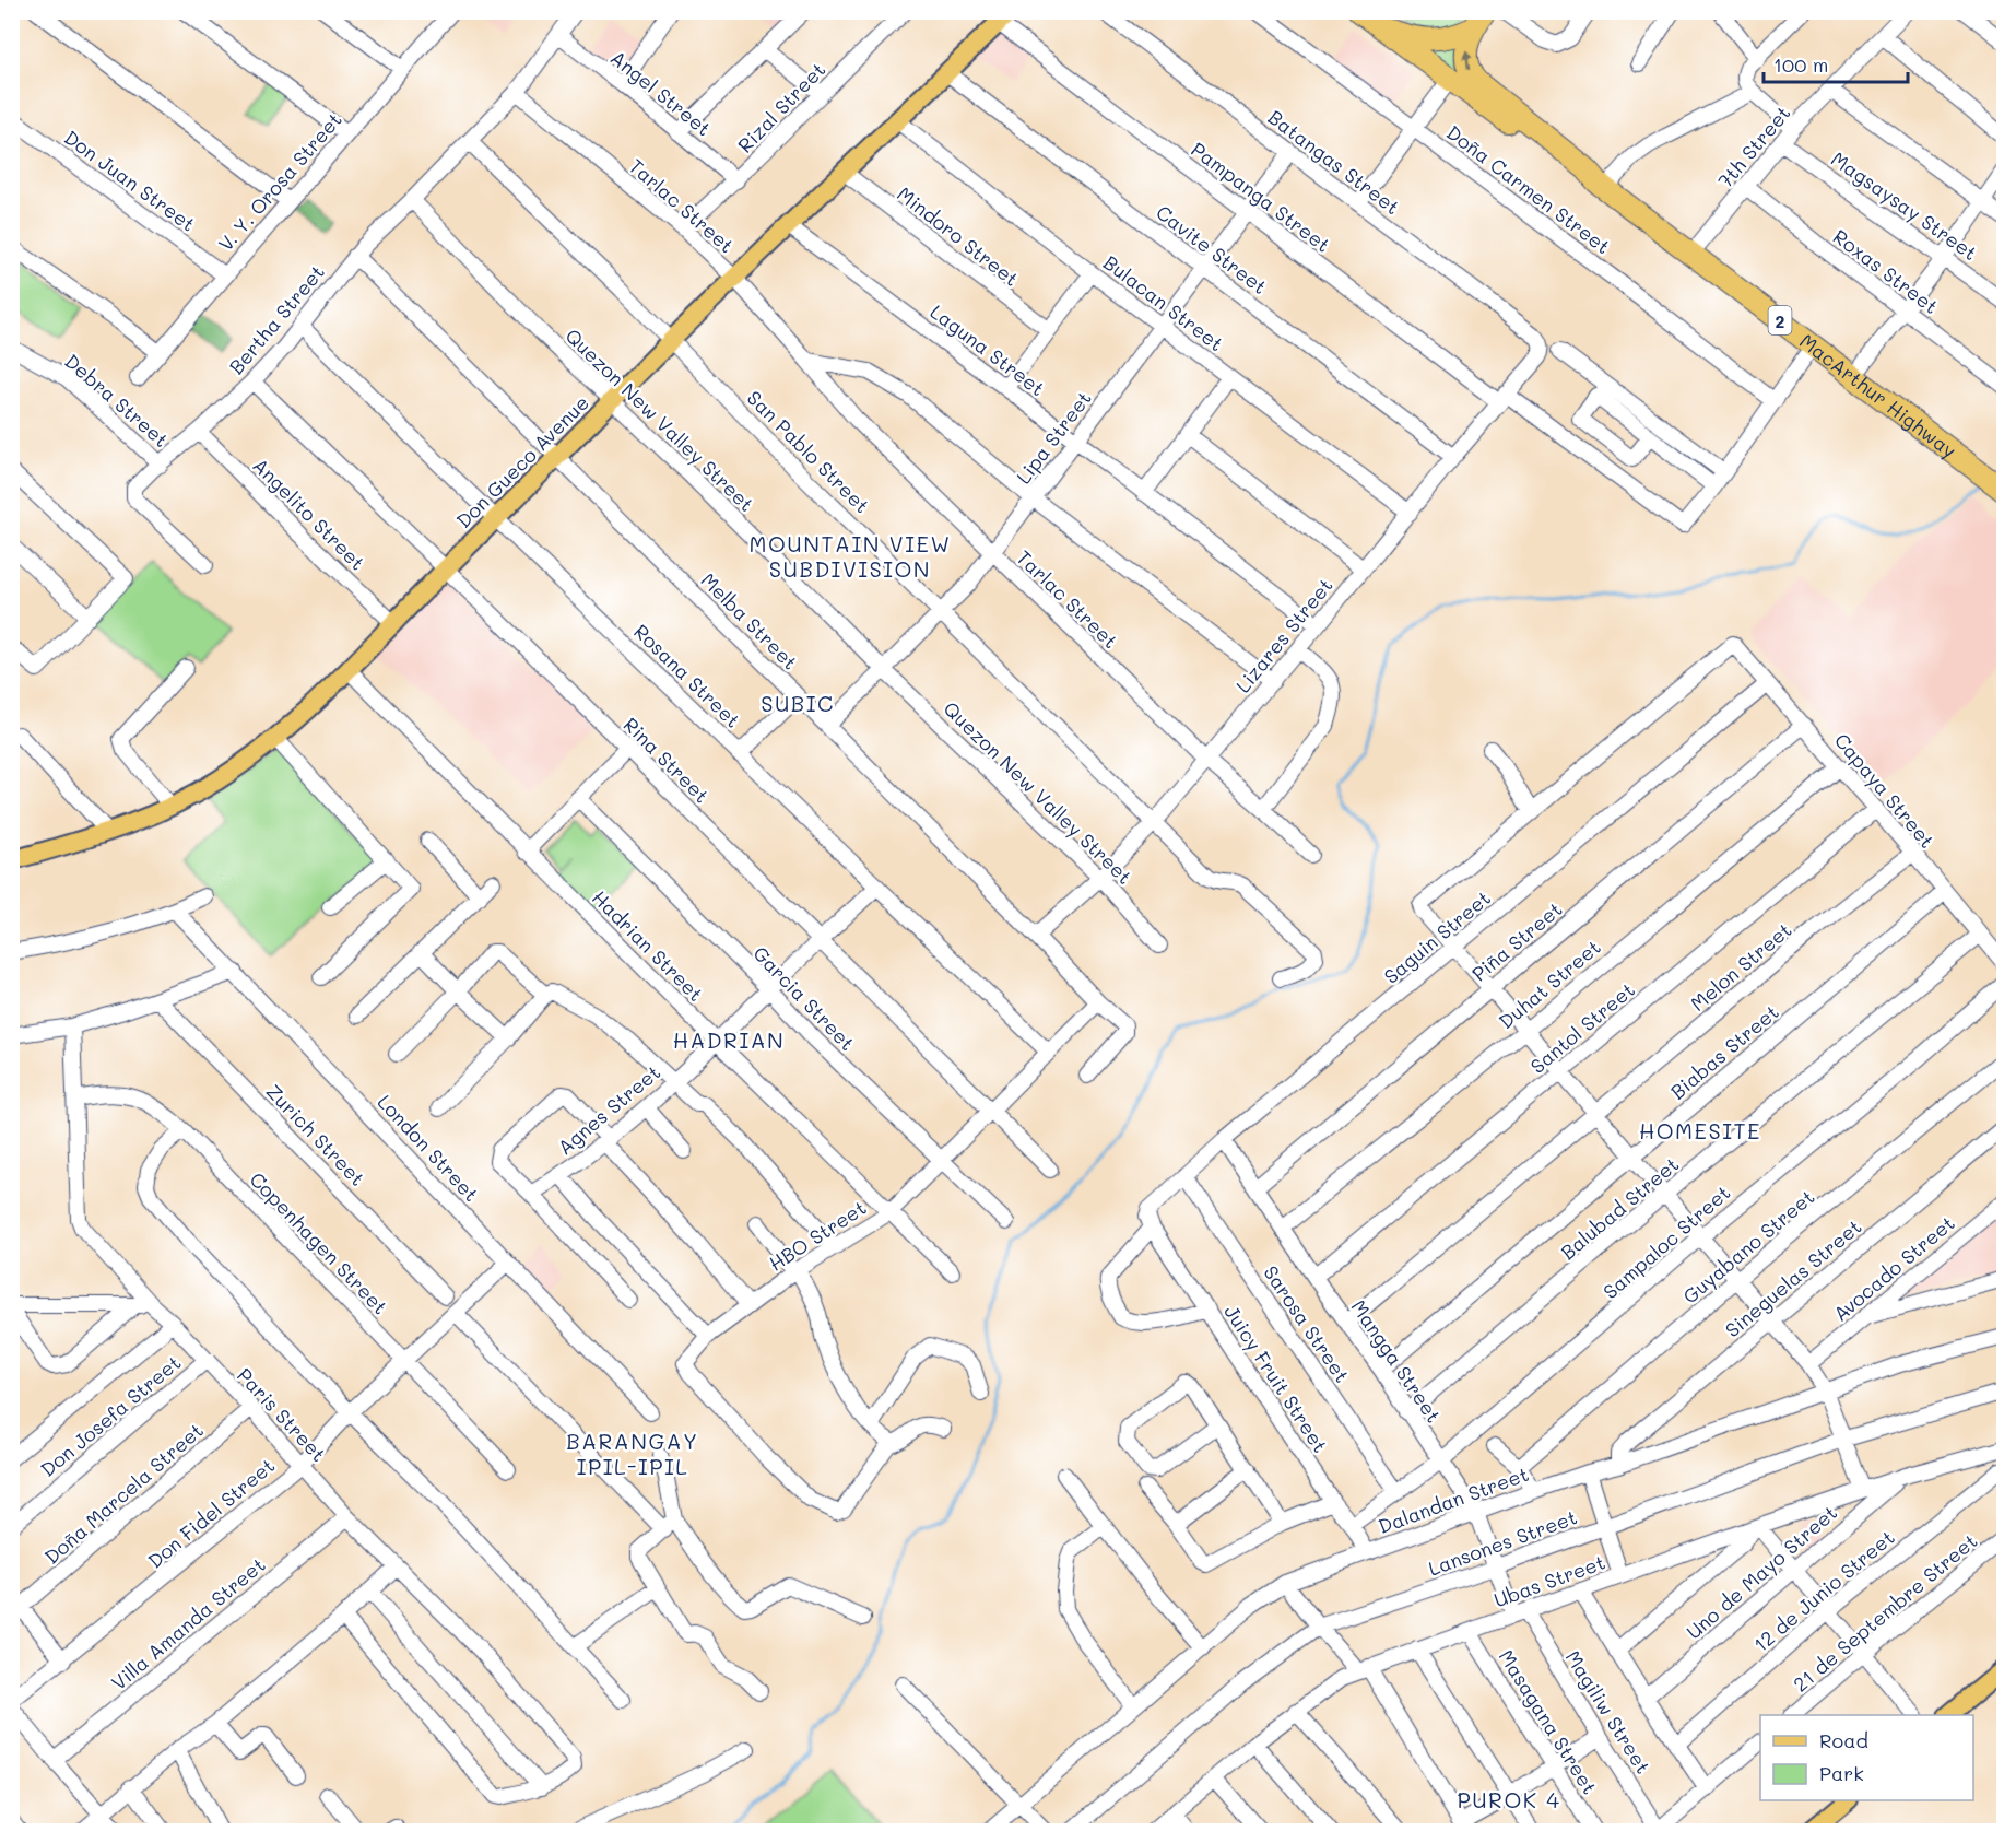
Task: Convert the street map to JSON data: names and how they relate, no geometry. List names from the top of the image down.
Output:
{
  "streets": {
    "highway": ["2", "MacArthur Highway"],
    "main road": ["Don Gueco Avenue"],
    "street": [
      "Angel Street",
      "Rizal Street",
      "7th Street",
      "Batangas Street",
      "Don Juan Street",
      "V. Y. Orosa Street",
      "Doña Carmen Street",
      "Pampanga Street",
      "Tarlac Street",
      "Magsaysay Street",
      "Mindoro Street",
      "Cavite Street",
      "Roxas Street",
      "Bulacan Street",
      "Bertha Street",
      "Laguna Street",
      "Debra Street",
      "Quezon New Valley Street",
      "Lipa Street",
      "San Pablo Street",
      "Angelito Street",
      "Melba Street",
      "Lizares Street",
      "Rosana Street",
      "Rina Street",
      "Capaya Street",
      "Saguin Street",
      "Piña Street",
      "Hadrian Street",
      "Melon Street",
      "Duhat Street",
      "Garcia Street",
      "Santol Street",
      "Biabas Street",
      "Agnes Street",
      "Zurich Street",
      "London Street",
      "Balubad Street",
      "HBO Street",
      "Sampaloc Street",
      "Copenhagen Street",
      "Guyabano Street",
      "Avocado Street",
      "Sineguelas Street",
      "Sarosa Street",
      "Mangga Street",
      "Juicy Fruit Street",
      "Paris Street",
      "Don Josefa Street",
      "Doña Marcela Street",
      "Dalandan Street",
      "Don Fidel Street",
      "Lansones Street",
      "Uno de Mayo Street",
      "Ubas Street",
      "12 de Junio Street",
      "21 de Septembre Street",
      "Villa Amanda Street",
      "Magiliw Street",
      "Masagana Street"
    ]
  },
  "crossings": [
    ["Angel Street", "Rizal Street"],
    ["Angel Street", "Bertha Street"],
    ["Rizal Street", "Tarlac Street"],
    ["7th Street", "Magsaysay Street"],
    ["7th Street", "Roxas Street"],
    ["7th Street", "MacArthur Highway"],
    ["Batangas Street", "Lipa Street"],
    ["Batangas Street", "Lizares Street"],
    ["Don Juan Street", "V. Y. Orosa Street"],
    ["Pampanga Street", "Lipa Street"],
    ["Pampanga Street", "Don Gueco Avenue"],
    ["Pampanga Street", "Lizares Street"],
    ["Tarlac Street", "Bertha Street"],
    ["Tarlac Street", "Lipa Street"],
    ["Tarlac Street", "Don Gueco Avenue"],
    ["Tarlac Street", "Lizares Street"],
    ["Mindoro Street", "Don Gueco Avenue"],
    ["Cavite Street", "Lipa Street"],
    ["Cavite Street", "Don Gueco Avenue"],
    ["Cavite Street", "Lizares Street"],
    ["Bulacan Street", "Lipa Street"],
    ["Bulacan Street", "Don Gueco Avenue"],
    ["Bulacan Street", "Lizares Street"],
    ["Bertha Street", "Debra Street"],
    ["Bertha Street", "Quezon New Valley Street"],
    ["Bertha Street", "San Pablo Street"],
    ["Bertha Street", "Angelito Street"],
    ["Bertha Street", "Melba Street"],
    ["Bertha Street", "Rosana Street"],
    ["Bertha Street", "Rina Street"],
    ["Laguna Street", "Lipa Street"],
    ["Laguna Street", "Don Gueco Avenue"],
    ["Laguna Street", "Lizares Street"],
    ["Quezon New Valley Street", "Lipa Street"],
    ["Quezon New Valley Street", "Don Gueco Avenue"],
    ["Quezon New Valley Street", "Lizares Street"],
    ["Lipa Street", "San Pablo Street"],
    ["Lipa Street", "Melba Street"],
    ["San Pablo Street", "Don Gueco Avenue"],
    ["San Pablo Street", "Lizares Street"],
    ["Don Gueco Avenue", "Angelito Street"],
    ["Don Gueco Avenue", "Melba Street"],
    ["Don Gueco Avenue", "Rosana Street"],
    ["Don Gueco Avenue", "Rina Street"],
    ["Don Gueco Avenue", "Hadrian Street"],
    ["Melba Street", "Lizares Street"],
    ["Melba Street", "HBO Street"],
    ["Rosana Street", "Agnes Street"],
    ["Rosana Street", "HBO Street"],
    ["Rina Street", "Agnes Street"],
    ["Rina Street", "HBO Street"],
    ["Capaya Street", "Saguin Street"],
    ["Capaya Street", "Piña Street"],
    ["Capaya Street", "Melon Street"],
    ["Capaya Street", "Duhat Street"],
    ["Capaya Street", "Santol Street"],
    ["Capaya Street", "Biabas Street"],
    ["Capaya Street", "Balubad Street"],
    ["Saguin Street", "Sarosa Street"],
    ["Saguin Street", "Mangga Street"],
    ["Saguin Street", "Juicy Fruit Street"],
    ["Piña Street", "Mangga Street"],
    ["Hadrian Street", "Agnes Street"],
    ["Hadrian Street", "HBO Street"],
    ["Melon Street", "Mangga Street"],
    ["Duhat Street", "Mangga Street"],
    ["Garcia Street", "Agnes Street"],
    ["Garcia Street", "HBO Street"],
    ["Santol Street", "Mangga Street"],
    ["Biabas Street", "Mangga Street"],
    ["London Street", "Don Fidel Street"],
    ["Balubad Street", "Mangga Street"],
    ["Sampaloc Street", "Sarosa Street"],
    ["Sampaloc Street", "Mangga Street"],
    ["Sampaloc Street", "Juicy Fruit Street"],
    ["Copenhagen Street", "Paris Street"],
    ["Copenhagen Street", "Don Fidel Street"],
    ["Sineguelas Street", "Dalandan Street"],
    ["Mangga Street", "Dalandan Street"],
    ["Mangga Street", "Lansones Street"],
    ["Mangga Street", "Ubas Street"],
    ["Mangga Street", "Magiliw Street"],
    ["Juicy Fruit Street", "Dalandan Street"],
    ["Paris Street", "Don Josefa Street"],
    ["Paris Street", "Doña Marcela Street"],
    ["Paris Street", "Don Fidel Street"],
    ["Paris Street", "Villa Amanda Street"],
    ["Uno de Mayo Street", "Ubas Street"],
    ["Ubas Street", "Magiliw Street"],
    ["Ubas Street", "Masagana Street"]
  ],
  "districts": [
    "MOUNTAIN VIEW SUBDIVISION",
    "SUBIC",
    "HADRIAN",
    "HOMESITE",
    "BARANGAY IPIL-IPIL",
    "PUROK 4"
  ],
  "legend": ["Road", "Park"],
  "scale_bar": "100 m"
}
